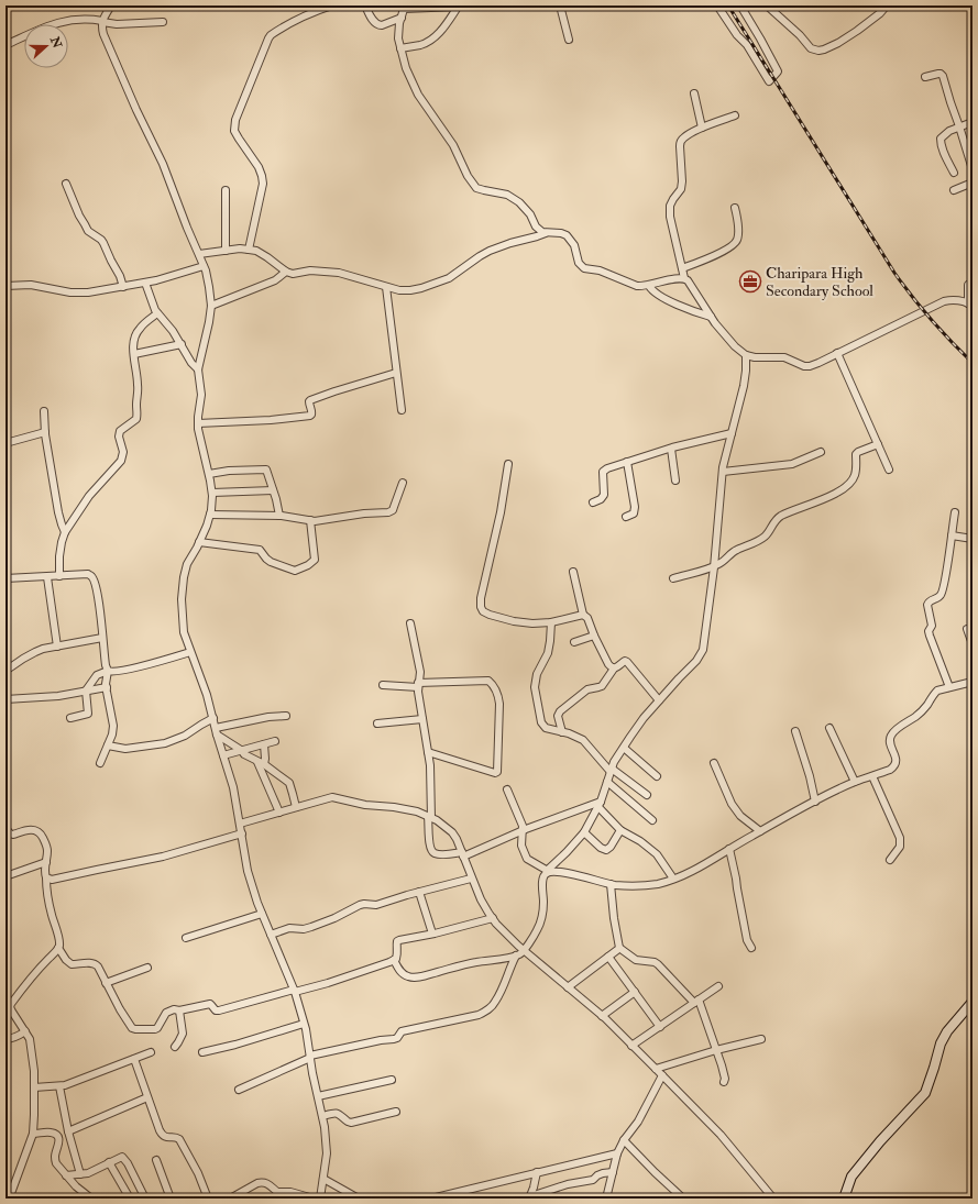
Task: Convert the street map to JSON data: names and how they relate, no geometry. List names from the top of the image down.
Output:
{
  "places": {
    "office": ["Charipara High Secondary School"]
  },
  "north": "right"
}
